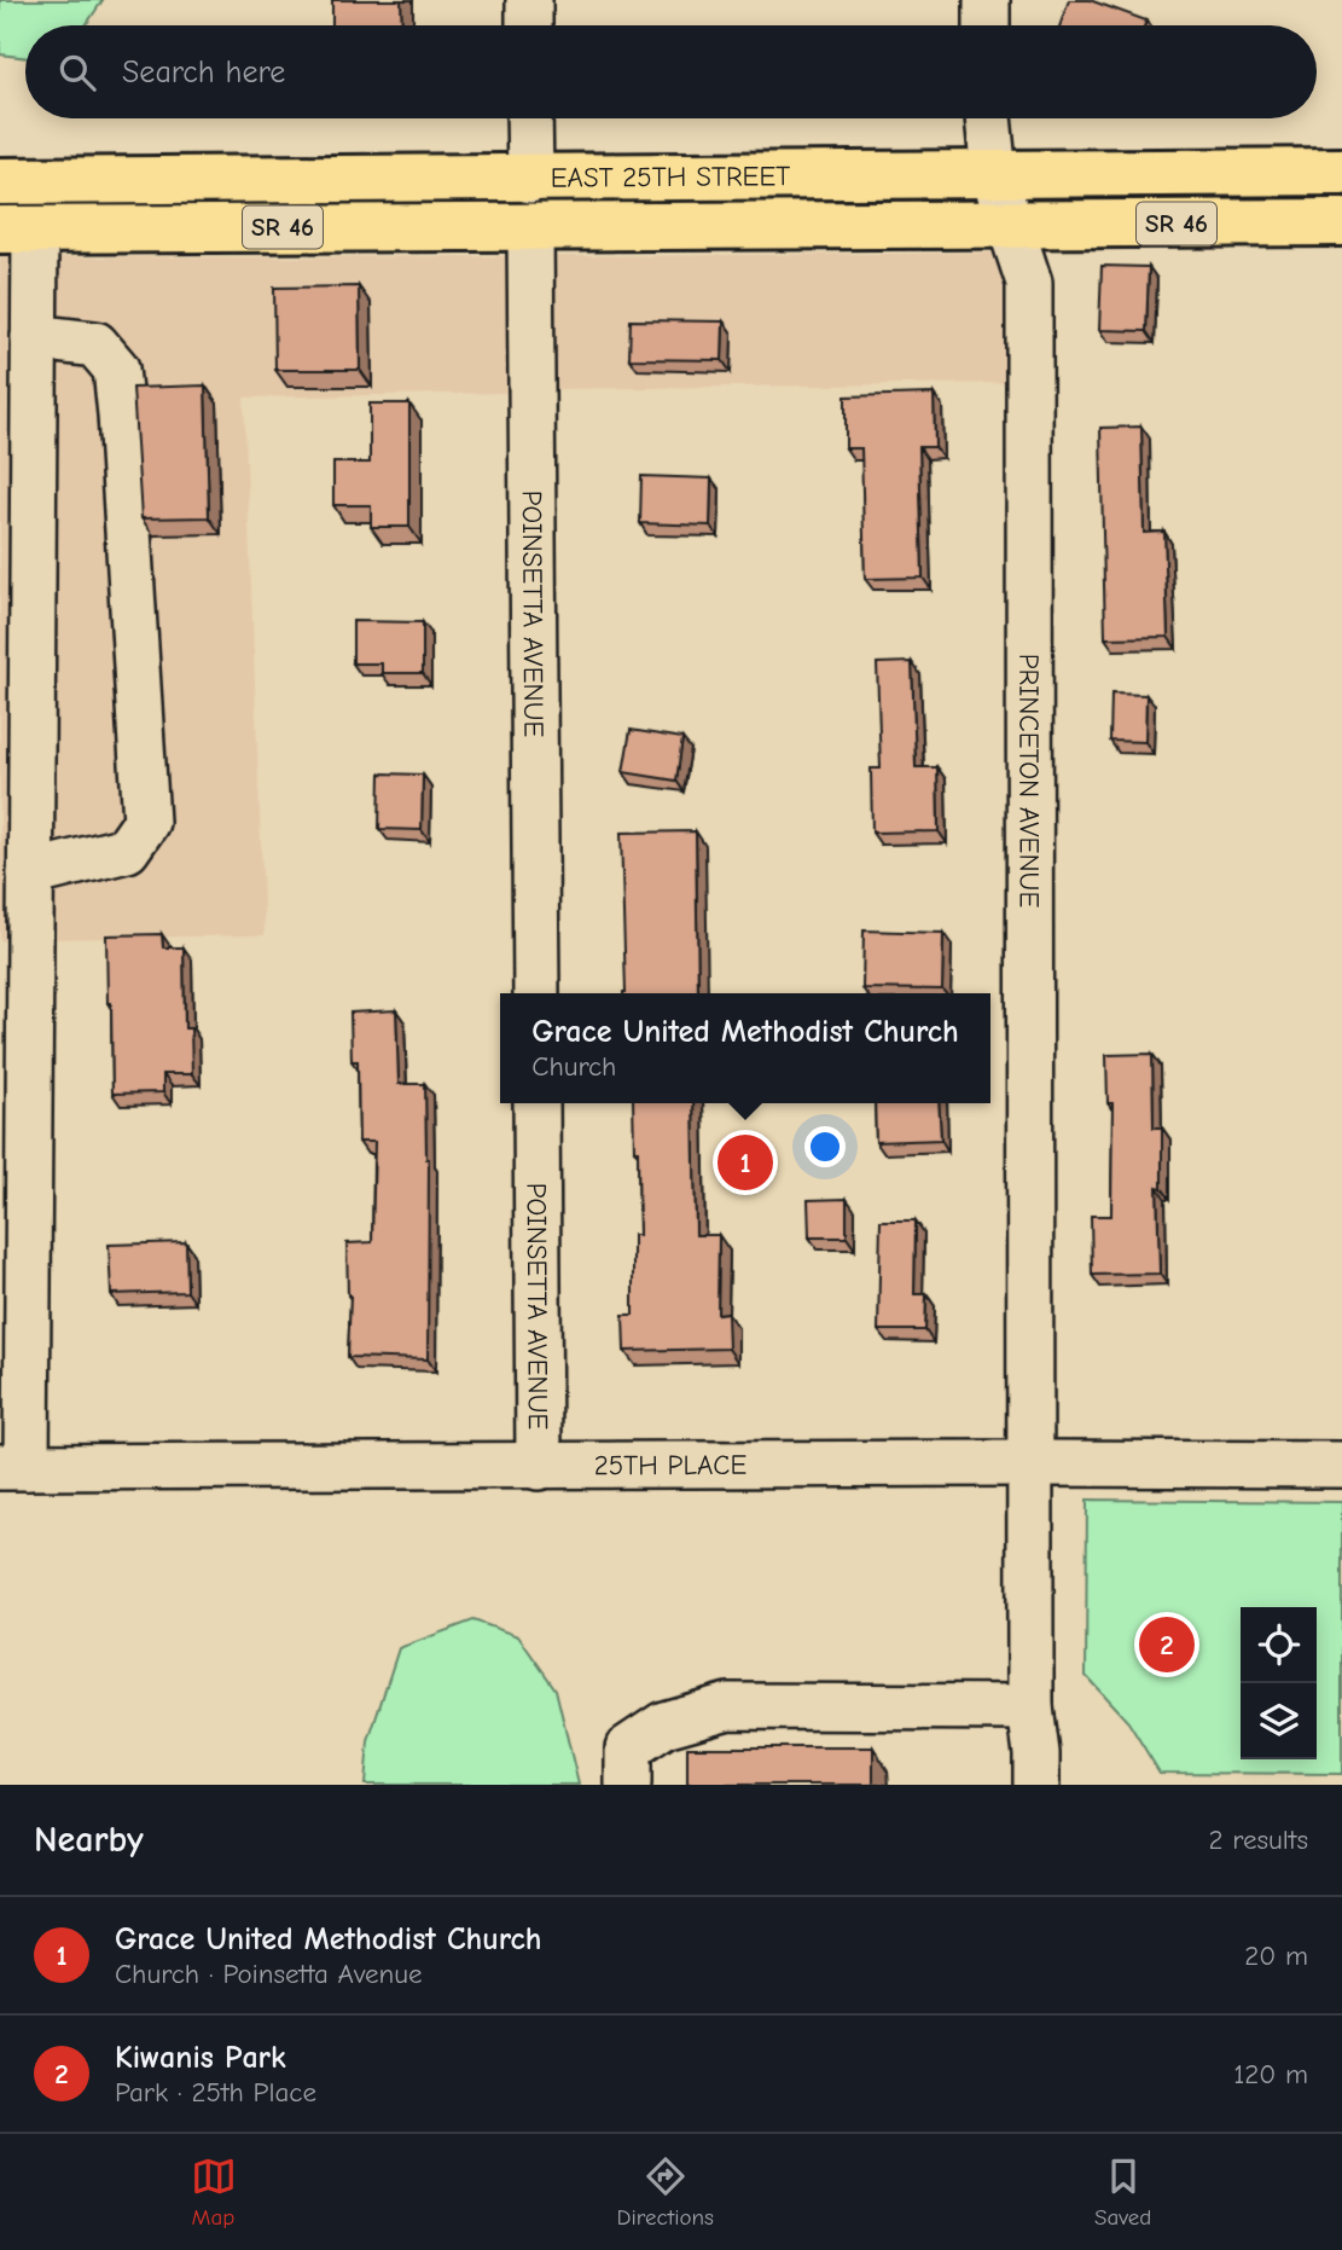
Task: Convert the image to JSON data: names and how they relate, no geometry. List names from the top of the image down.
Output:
{
  "streets": {
    "main road": ["EAST 25TH STREET", "SR 46"],
    "street": ["POINSETTA AVENUE", "PRINCETON AVENUE", "25TH PLACE"]
  },
  "crossings": [
    ["EAST 25TH STREET", "POINSETTA AVENUE"],
    ["EAST 25TH STREET", "PRINCETON AVENUE"],
    ["POINSETTA AVENUE", "25TH PLACE"],
    ["PRINCETON AVENUE", "25TH PLACE"]
  ],
  "page": {
    "search": "Search here",
    "popup": ["Grace United Methodist Church", "Church"],
    "pins": ["1", "2"],
    "heading": ["Nearby", "2 results"],
    "list": [
      {
        "mark": "1",
        "name": "Grace United Methodist Church",
        "note": "Church · Poinsetta Avenue",
        "value": "20 m"
      },
      {
        "mark": "2",
        "name": "Kiwanis Park",
        "note": "Park · 25th Place",
        "value": "120 m"
      }
    ],
    "nav": ["Map", "Directions", "Saved"]
  }
}
